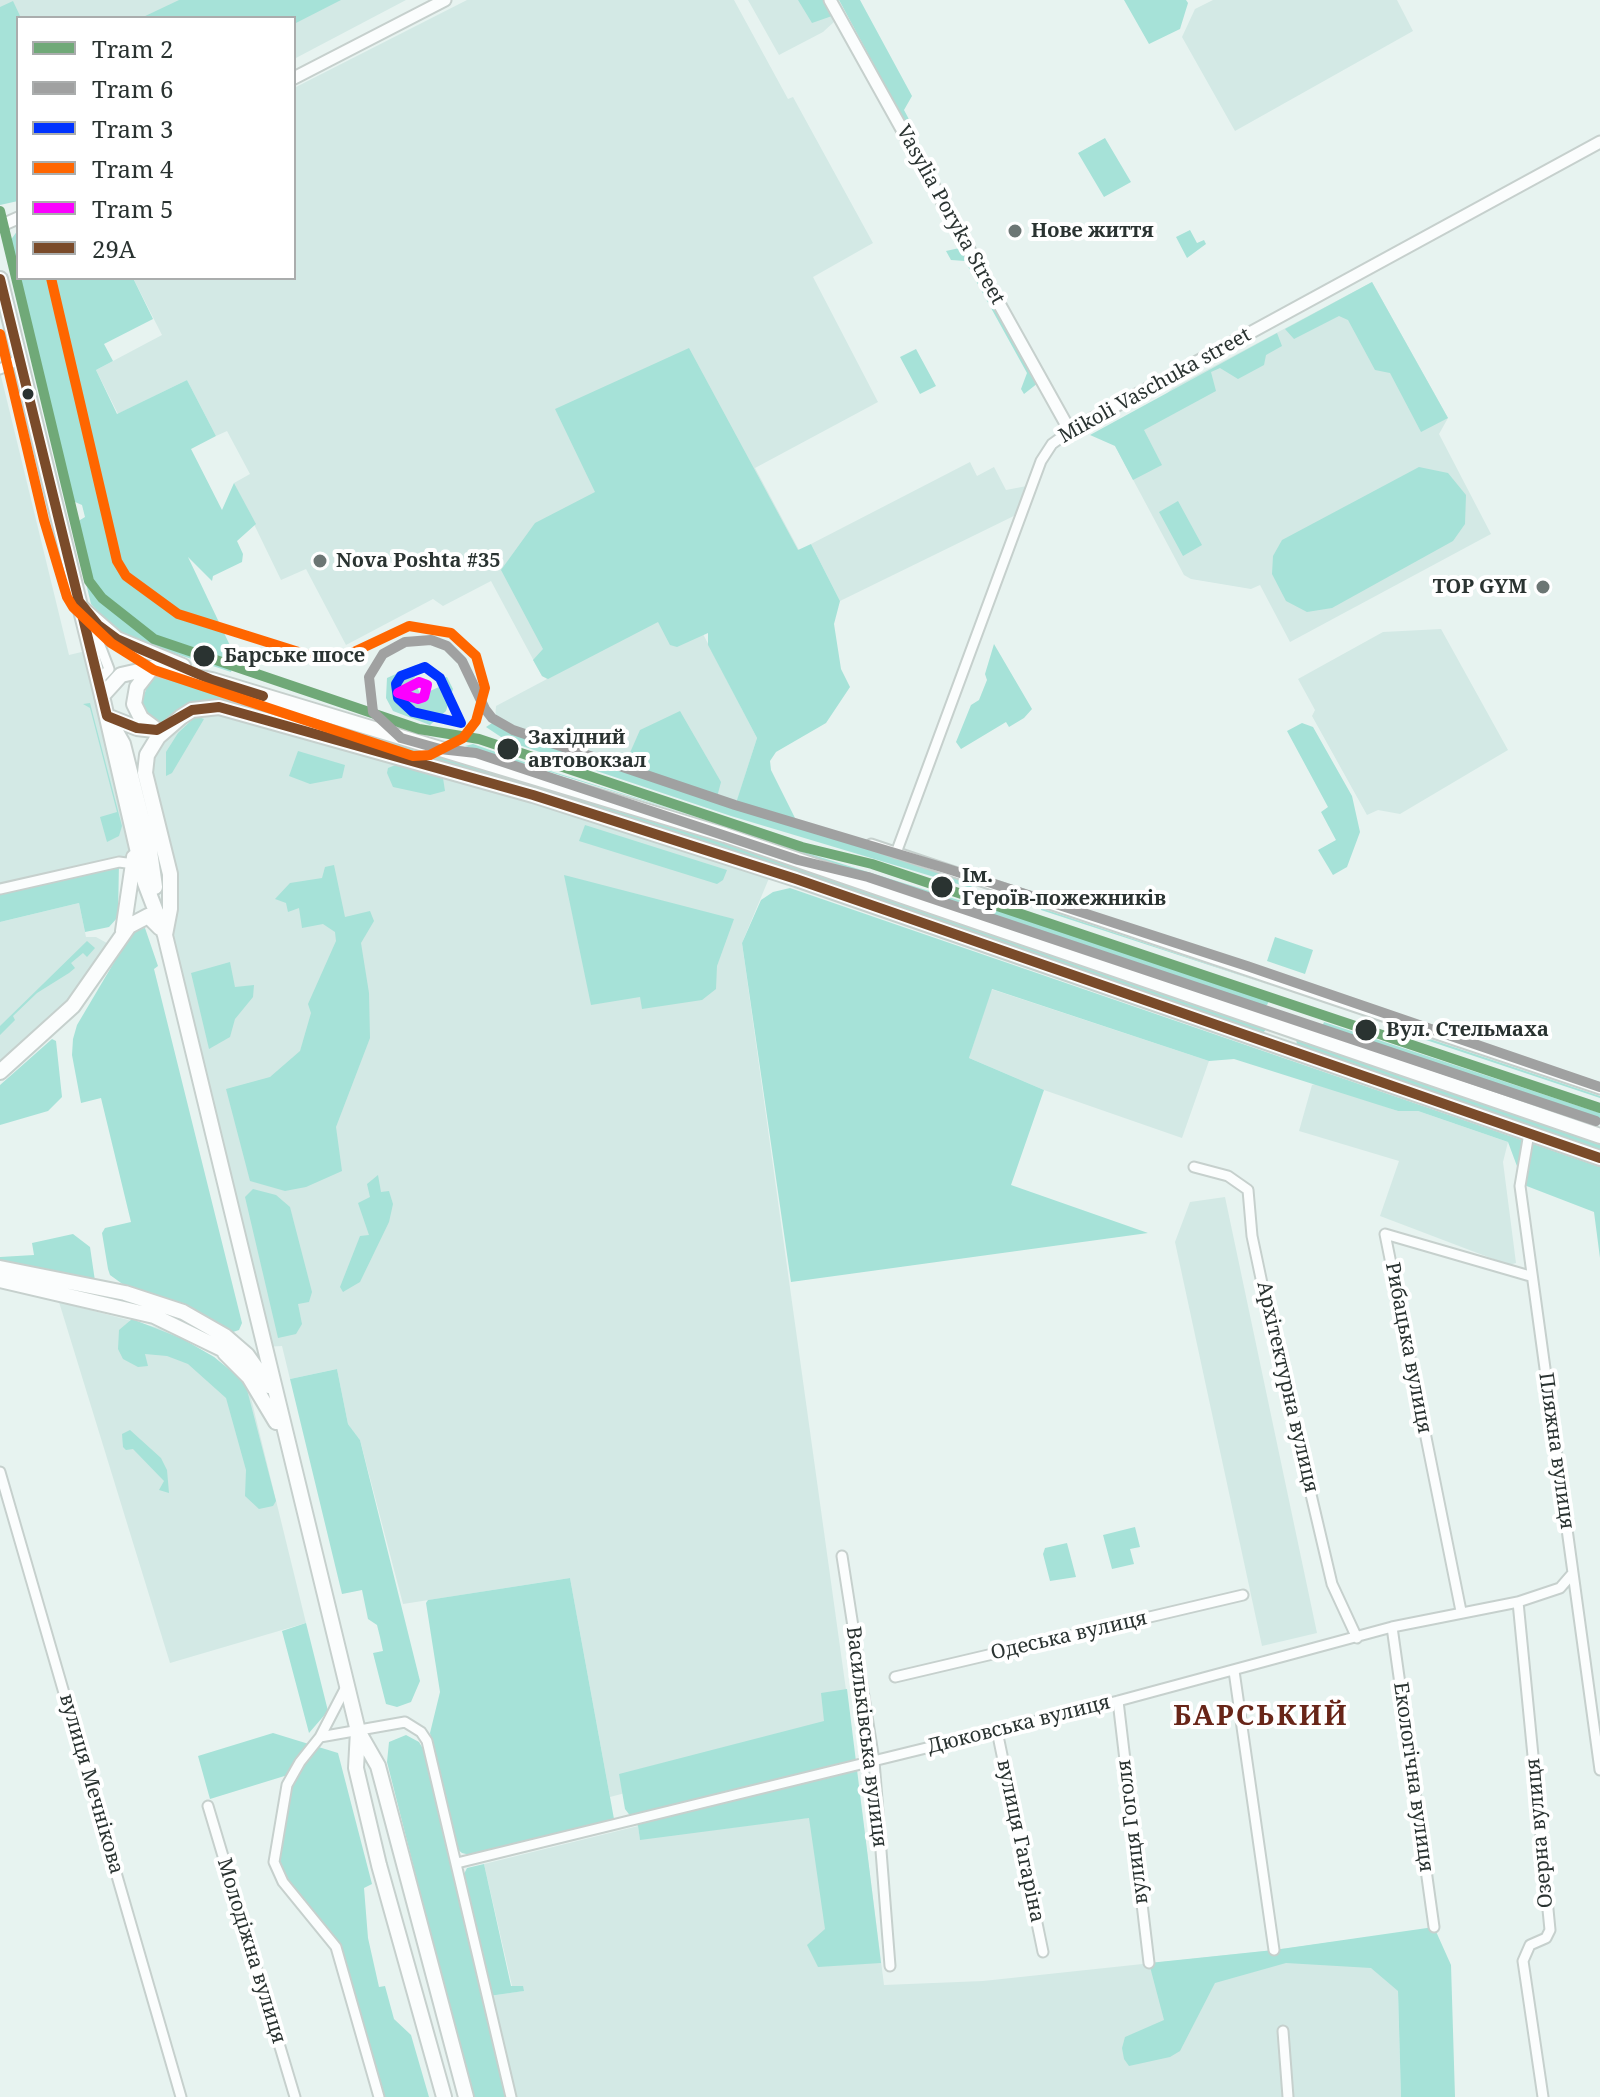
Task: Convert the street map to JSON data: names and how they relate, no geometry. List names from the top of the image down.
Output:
{
  "streets": {
    "street": [
      "Vasylia Poryka Street",
      "Mikoli Vaschuka street",
      "Рибацька вулиця",
      "Архітектурна вулиця",
      "Пляжна вулиця",
      "Одеська вулиця",
      "Дюковська вулиця",
      "Васильківська вулиця",
      "Екологічна вулиця",
      "вулиця Мечнікова",
      "вулиця Гоголя",
      "Озерна вулиця",
      "вулиця Гагаріна",
      "Молодіжна вулиця"
    ]
  },
  "crossings": [
    ["Vasylia Poryka Street", "Mikoli Vaschuka street"],
    ["Рибацька вулиця", "Пляжна вулиця"],
    ["Рибацька вулиця", "Дюковська вулиця"],
    ["Архітектурна вулиця", "Дюковська вулиця"],
    ["Пляжна вулиця", "Дюковська вулиця"],
    ["Дюковська вулиця", "Васильківська вулиця"],
    ["Дюковська вулиця", "Екологічна вулиця"],
    ["Дюковська вулиця", "вулиця Гоголя"],
    ["Дюковська вулиця", "Озерна вулиця"],
    ["Дюковська вулиця", "вулиця Гагаріна"]
  ],
  "districts": ["БАРСЬКИЙ"],
  "places": [
    "Нове життя",
    "Nova Poshta #35",
    "TOP GYM",
    "Барське шосе",
    "Західний автовокзал",
    "Ім. Героїв-пожежників",
    "Вул. Стельмаха"
  ],
  "lines": [
    "tram line 2",
    "transit line 29А",
    "tram line 4",
    "tram line 6",
    "tram line 3",
    "tram line 5"
  ],
  "legend": [
    "Tram 2",
    "Tram 6",
    "Tram 3",
    "Tram 4",
    "Tram 5",
    "29А"
  ]
}
